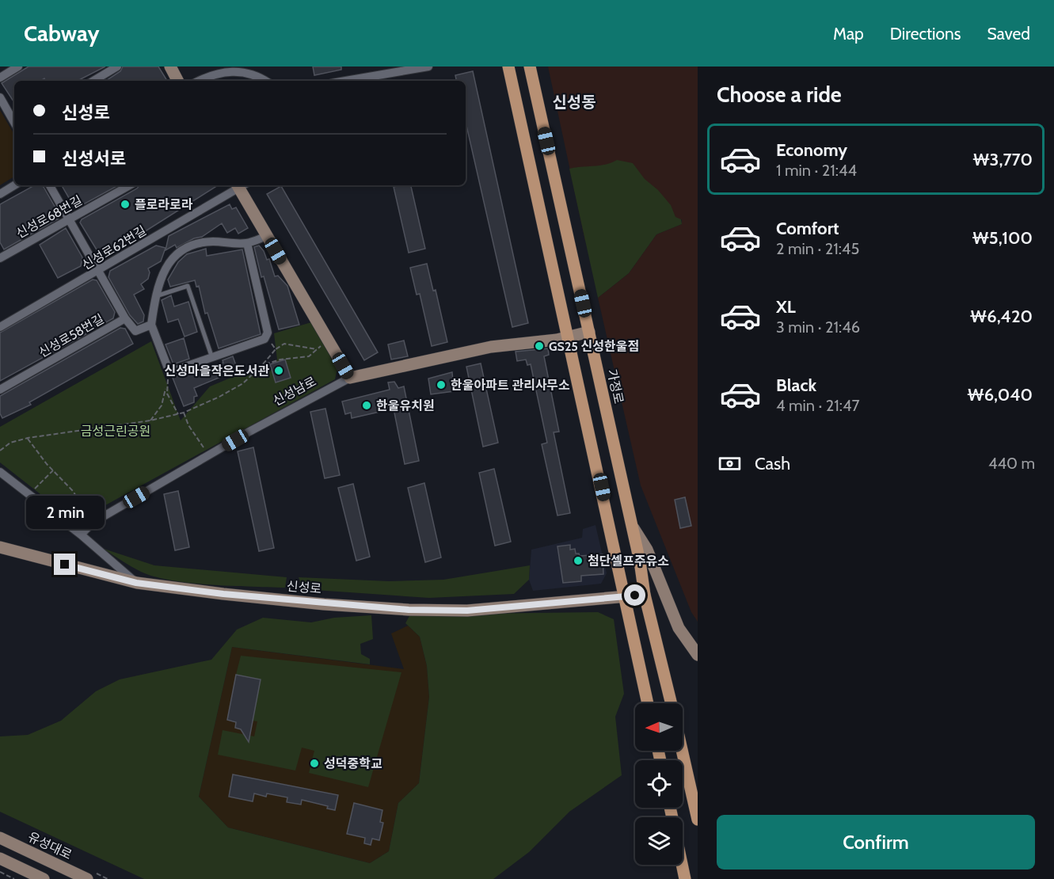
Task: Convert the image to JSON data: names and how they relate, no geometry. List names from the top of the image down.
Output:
{
  "streets": {
    "main road": ["가정로"],
    "street": [
      "신성로68번길",
      "신성로62번길",
      "신성로58번길",
      "신성남로",
      "신성로",
      "유성대로"
    ]
  },
  "crossings": [
    ["가정로", "신성로"]
  ],
  "districts": ["신성동"],
  "parks": ["금성근린공원"],
  "places": [
    "플로라로라",
    "GS25 신성한울점",
    "신성마을작은도서관",
    "한울아파트 관리사무소",
    "한울유치원",
    "첨단셀프주유소",
    "성덕중학교"
  ],
  "north": "left",
  "page": {
    "header": "Cabway",
    "nav": ["Map", "Directions", "Saved"],
    "heading": "Choose a ride",
    "banner": ["신성로", "신성서로"],
    "list": [
      {
        "name": "Economy",
        "note": "1 min · 21:44",
        "value": "₩3,770"
      },
      {
        "name": "Comfort",
        "note": "2 min · 21:45",
        "value": "₩5,100"
      },
      {
        "name": "XL",
        "note": "3 min · 21:46",
        "value": "₩6,420"
      },
      {
        "name": "Black",
        "note": "4 min · 21:47",
        "value": "₩6,040"
      }
    ],
    "pay": ["Cash", "440 m"],
    "bubble": "2 min",
    "buttons": "Confirm"
  }
}
